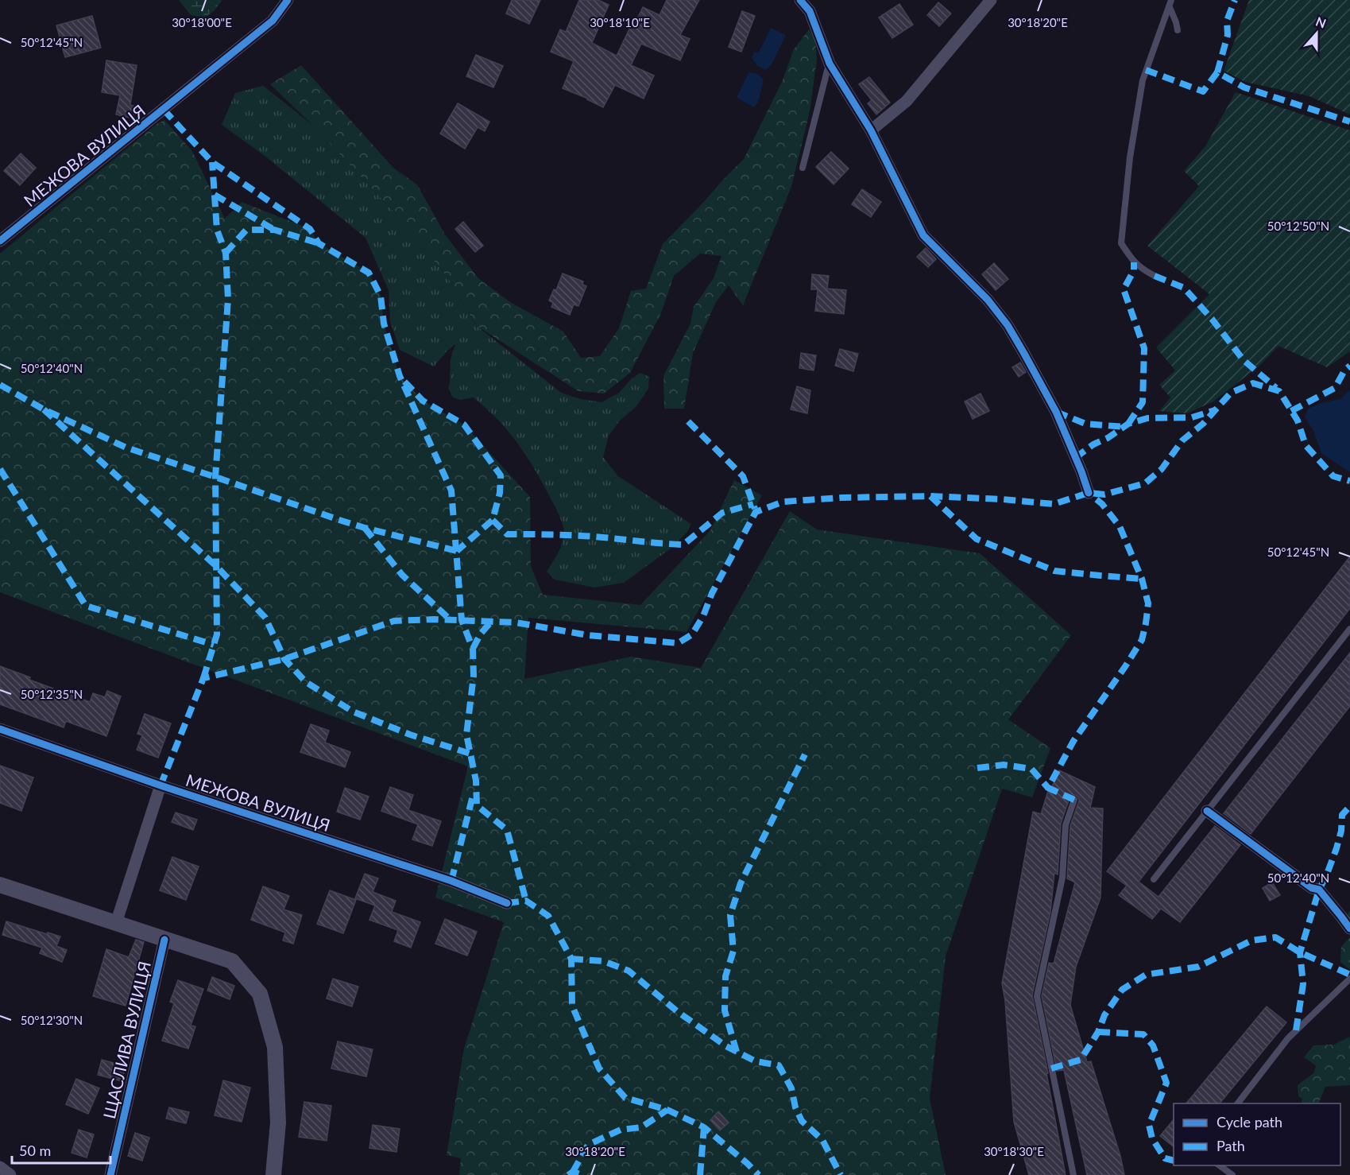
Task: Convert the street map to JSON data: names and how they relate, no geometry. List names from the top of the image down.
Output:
{
  "streets": {
    "street": ["МЕЖОВА ВУЛИЦЯ", "ЩАСЛИВА ВУЛИЦЯ"]
  },
  "legend": ["Cycle path", "Path"],
  "scale_bar": "50 m",
  "north": "top",
  "coordinates": [
    "30°18'00\"E",
    "30°18'10\"E",
    "30°18'20\"E",
    "50°12'45\"N",
    "50°12'50\"N",
    "50°12'40\"N",
    "50°12'35\"N",
    "50°12'30\"N",
    "30°18'30\"E"
  ]
}
